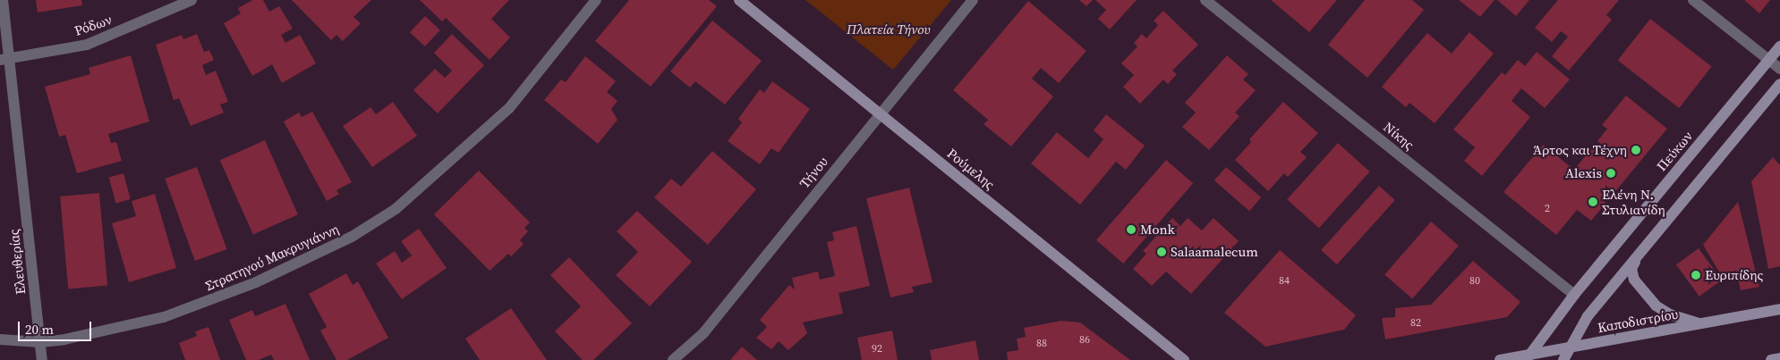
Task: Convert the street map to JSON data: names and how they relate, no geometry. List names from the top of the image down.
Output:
{
  "streets": {
    "street": [
      "Ρόδων",
      "Νίκης",
      "Πεύκων",
      "Ρούμελης",
      "Τήνου",
      "Στρατηγού Μακρυγιάννη",
      "Ελευθερίας",
      "Καποδιστρίου"
    ]
  },
  "crossings": [
    ["Ρόδων", "Ελευθερίας"],
    ["Νίκης", "Πεύκων"],
    ["Πεύκων", "Καποδιστρίου"],
    ["Ρούμελης", "Τήνου"],
    ["Στρατηγού Μακρυγιάννη", "Ελευθερίας"]
  ],
  "parks": ["Πλατεία Τήνου"],
  "places": [
    "Άρτος και Τέχνη",
    "Alexis",
    "Ελένη Ν. Στυλιανίδη",
    "Monk",
    "Salaamalecum",
    "Ευριπίδης"
  ],
  "house_numbers": [
    "2",
    "84",
    "80",
    "82",
    "86",
    "88",
    "92"
  ],
  "scale_bar": "20 m"
}
